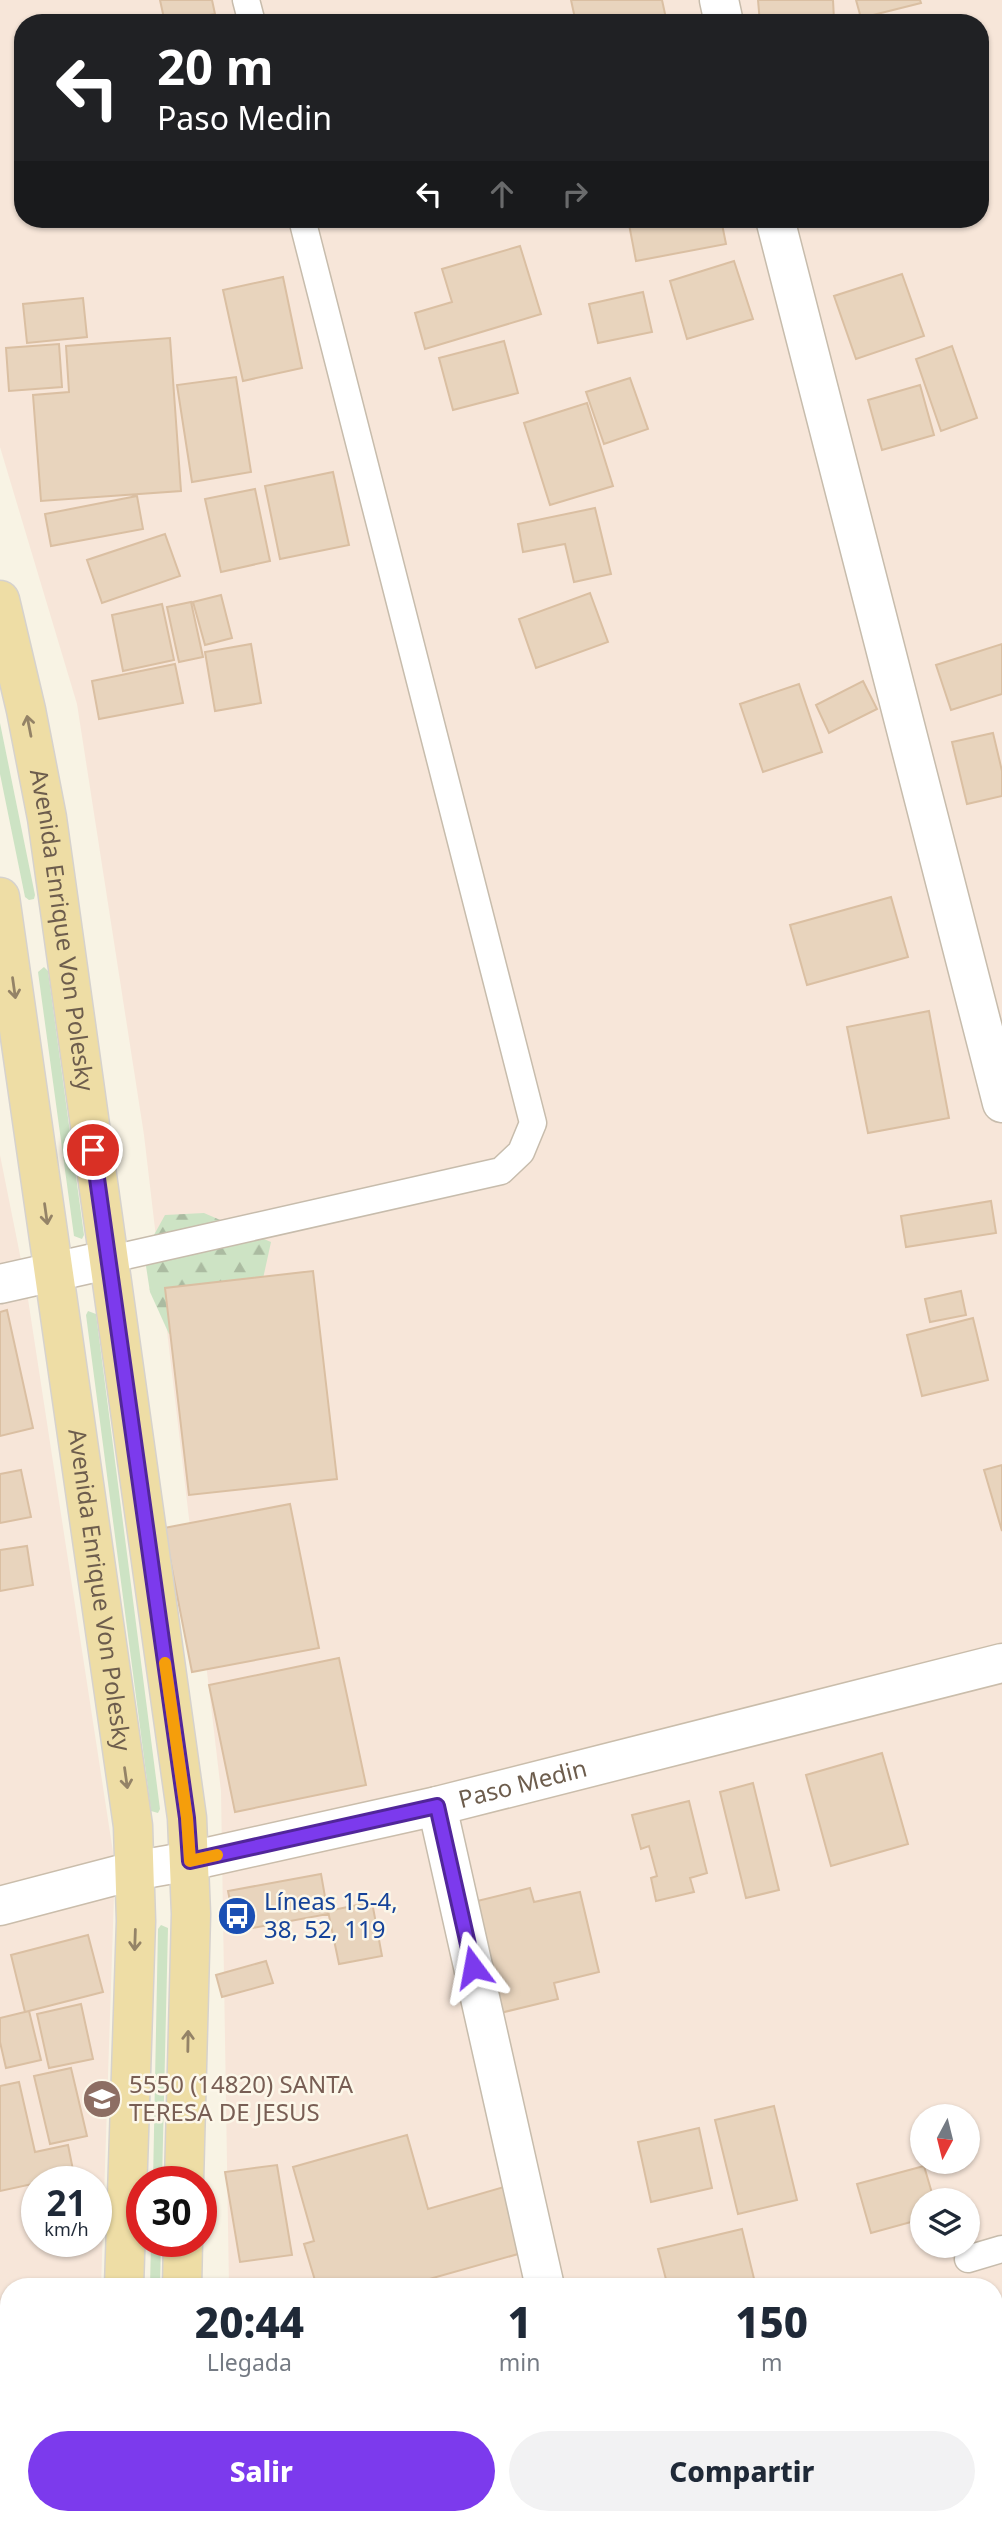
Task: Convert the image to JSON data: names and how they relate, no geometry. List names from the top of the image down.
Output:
{
  "streets": {
    "main road": ["Avenida Enrique Von Polesky"],
    "street": ["Paso Medin"]
  },
  "crossings": [
    ["Avenida Enrique Von Polesky", "Paso Medin"]
  ],
  "places": {
    "bus stop": ["Líneas 15-4, 38, 52, 119"],
    "school or university": ["5550 (14820) SANTA TERESA DE JESUS"]
  },
  "north": "bottom",
  "page": {
    "turn": ["20 m", "Paso Medin"],
    "speed": "21 km/h",
    "limit": "30",
    "eta": [
      "20:44",
      "Llegada",
      "1",
      "min",
      "150",
      "m"
    ],
    "buttons": ["Salir", "Compartir"]
  }
}
